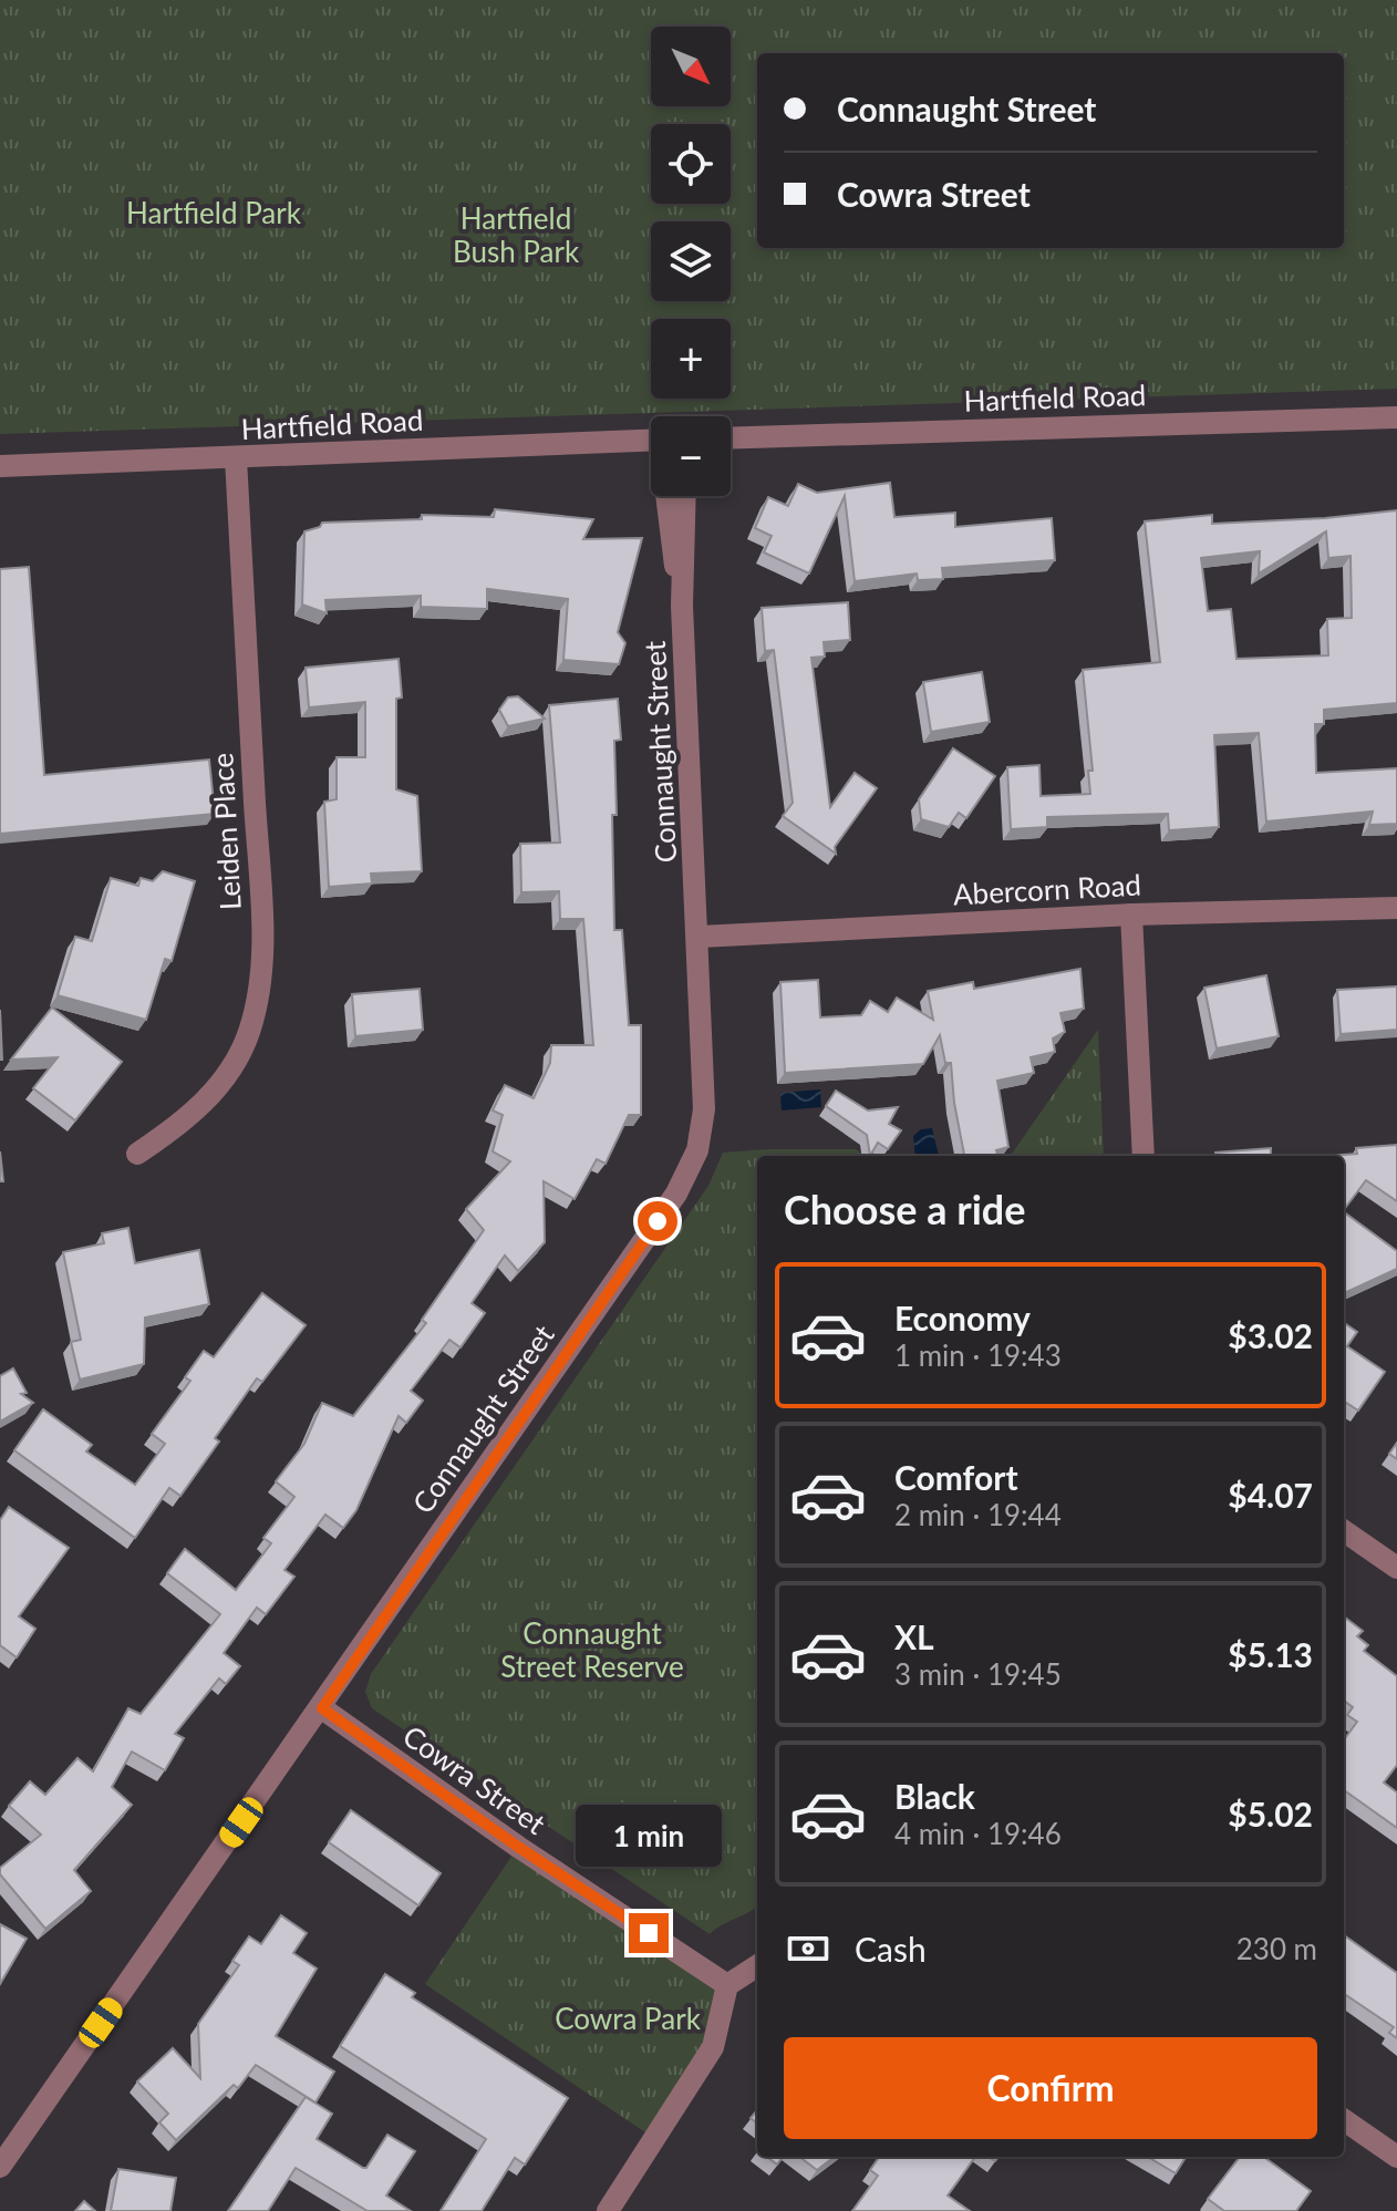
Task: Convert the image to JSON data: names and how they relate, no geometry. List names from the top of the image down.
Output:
{
  "streets": {
    "street": [
      "Hartfield Road",
      "Connaught Street",
      "Leiden Place",
      "Abercorn Road",
      "Cowra Street"
    ]
  },
  "crossings": [
    ["Hartfield Road", "Leiden Place"],
    ["Connaught Street", "Abercorn Road"],
    ["Connaught Street", "Cowra Street"]
  ],
  "parks": [
    "Hartfield Park",
    "Hartfield Bush Park",
    "Connaught Street Reserve",
    "Cowra Park"
  ],
  "north": "bottom right",
  "page": {
    "map_buttons": ["+", "−"],
    "banner": ["Connaught Street", "Cowra Street"],
    "heading": "Choose a ride",
    "list": [
      {
        "name": "Economy",
        "note": "1 min · 19:43",
        "value": "$3.02"
      },
      {
        "name": "Comfort",
        "note": "2 min · 19:44",
        "value": "$4.07"
      },
      {
        "name": "XL",
        "note": "3 min · 19:45",
        "value": "$5.13"
      },
      {
        "name": "Black",
        "note": "4 min · 19:46",
        "value": "$5.02"
      }
    ],
    "bubble": "1 min",
    "pay": ["Cash", "230 m"],
    "buttons": "Confirm"
  }
}
